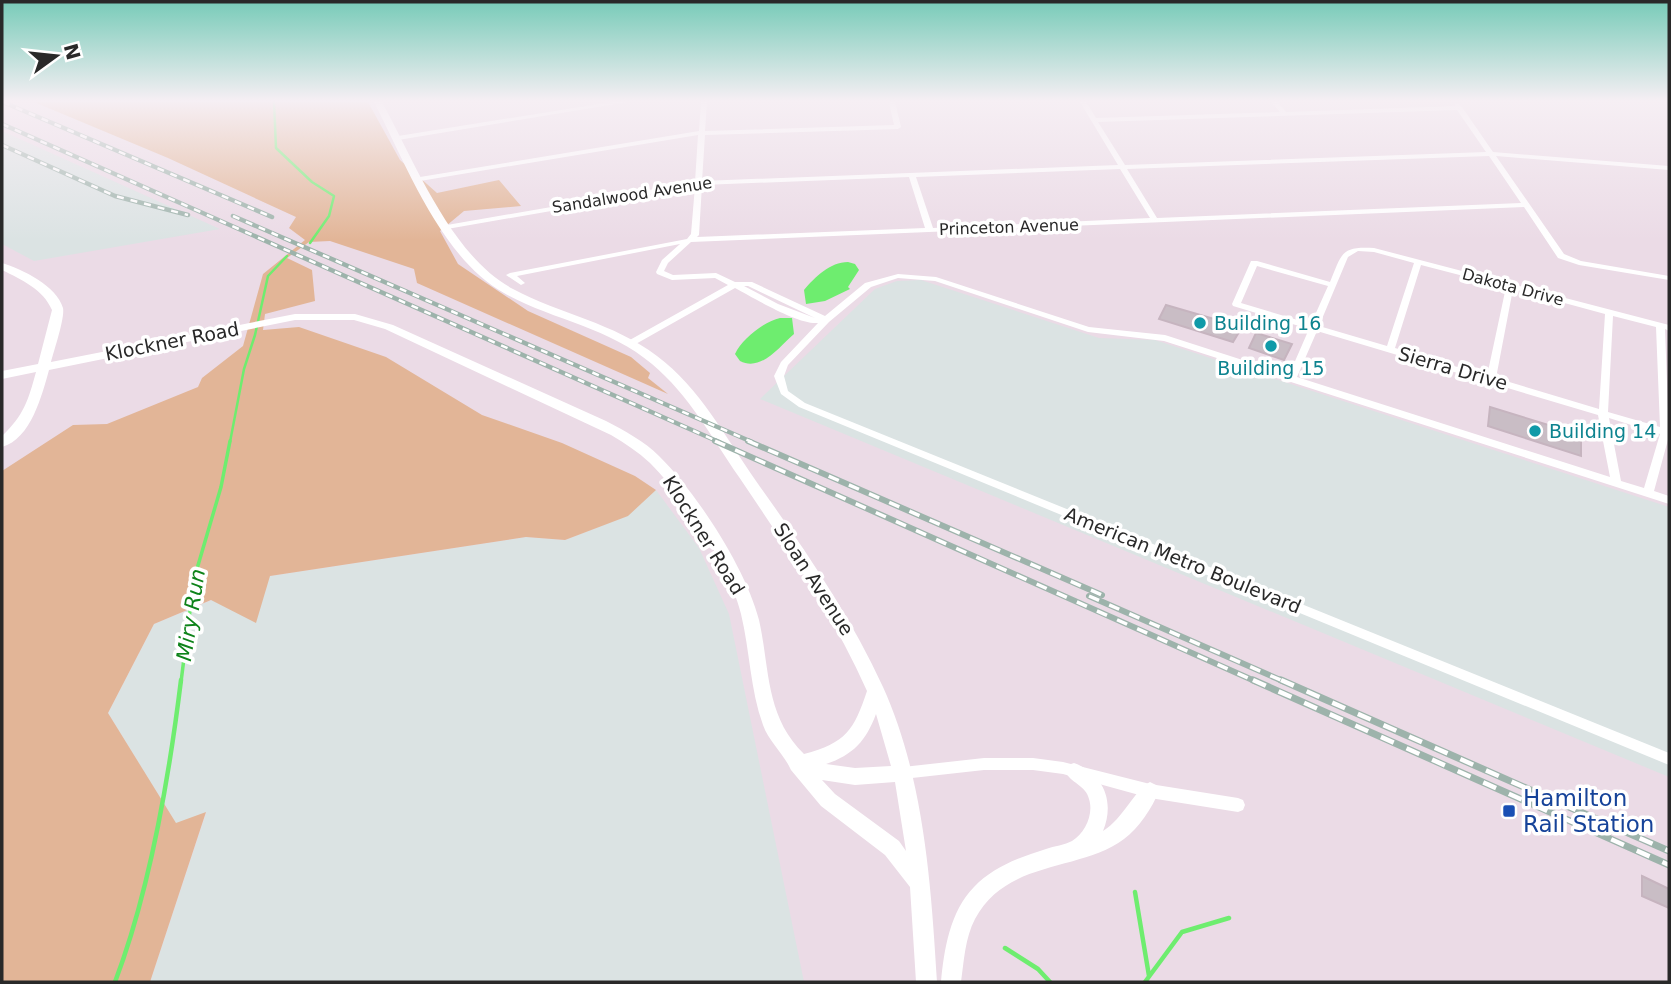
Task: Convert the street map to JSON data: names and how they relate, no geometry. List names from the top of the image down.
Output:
{
  "streets": {
    "main road": ["Klockner Road", "Sloan Avenue"],
    "street": [
      "Sandalwood Avenue",
      "Princeton Avenue",
      "Dakota Drive",
      "Sierra Drive",
      "American Metro Boulevard"
    ]
  },
  "crossings": [
    ["Sandalwood Avenue", "Sloan Avenue"],
    ["Dakota Drive", "Sierra Drive"],
    ["Klockner Road", "Sloan Avenue"]
  ],
  "water": ["Miry Run"],
  "places": {
    "other": ["Building 16", "Building 15", "Building 14"],
    "transit": ["Hamilton Rail Station"]
  },
  "north": "right"
}
